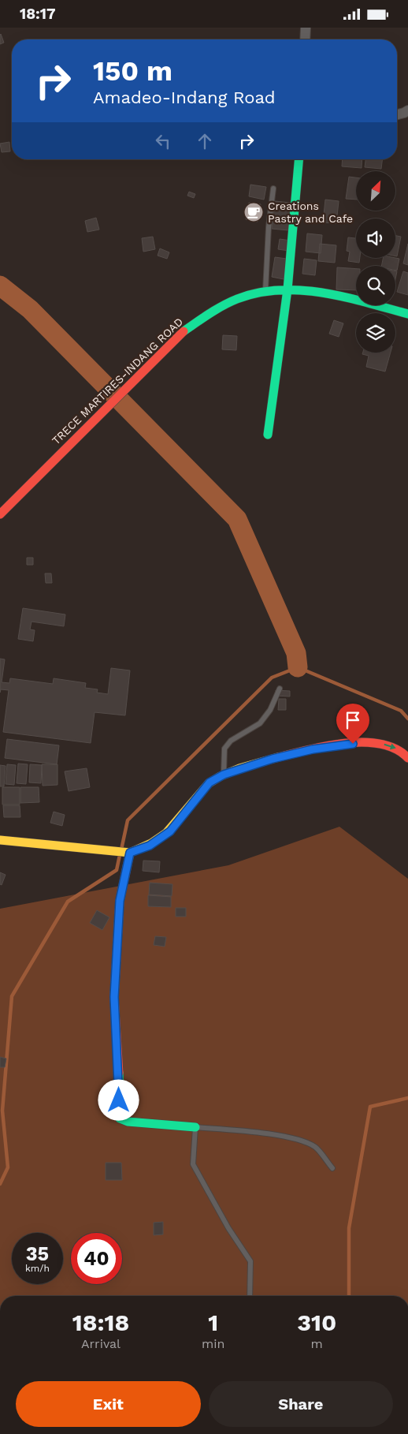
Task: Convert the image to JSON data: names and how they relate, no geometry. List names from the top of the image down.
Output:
{
  "streets": {
    "street": ["TRECE MARTIRES-INDANG ROAD"]
  },
  "places": {
    "cafe": ["Creations Pastry and Cafe"]
  },
  "north": "top right",
  "page": {
    "status": "18:17",
    "turn": ["150 m", "Amadeo-Indang Road"],
    "speed": "35 km/h",
    "limit": "40",
    "eta": [
      "18:18",
      "Arrival",
      "1",
      "min",
      "310",
      "m"
    ],
    "buttons": ["Exit", "Share"]
  }
}
